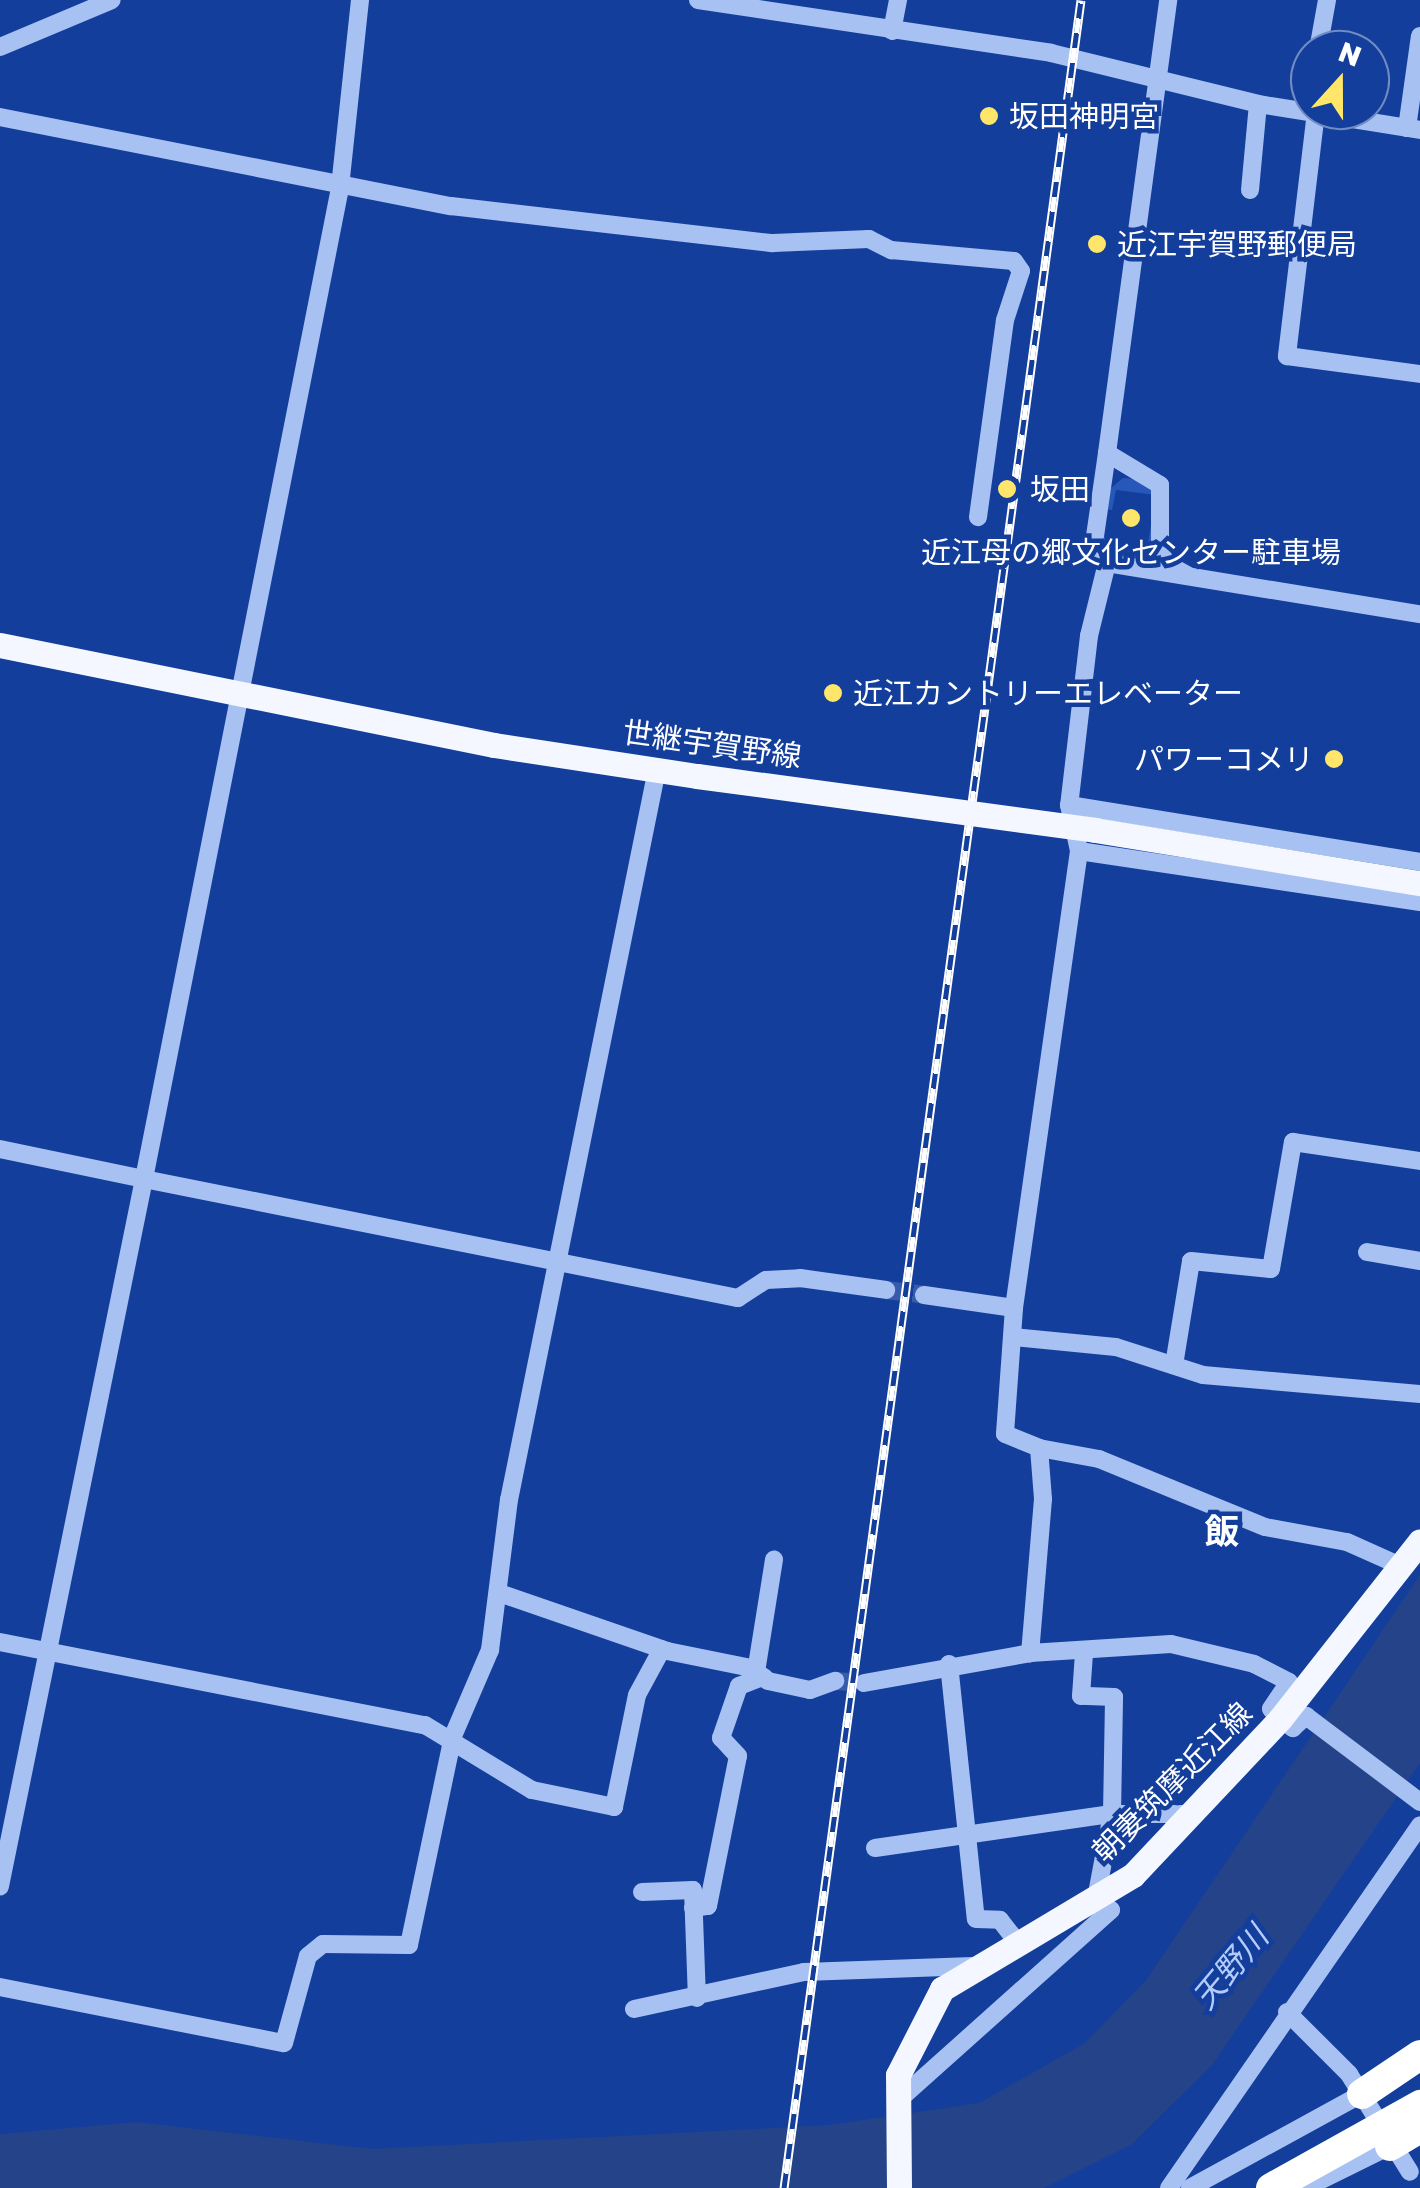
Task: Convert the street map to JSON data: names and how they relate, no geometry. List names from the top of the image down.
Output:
{
  "streets": {
    "main road": ["世継宇賀野線", "朝妻筑摩近江線"]
  },
  "districts": ["飯"],
  "water": ["天野川"],
  "places": [
    "坂田神明宮",
    "近江宇賀野郵便局",
    "坂田",
    "近江母の郷文化センター駐車場",
    "近江カントリーエレベーター",
    "パワーコメリ"
  ],
  "north": "top"
}
